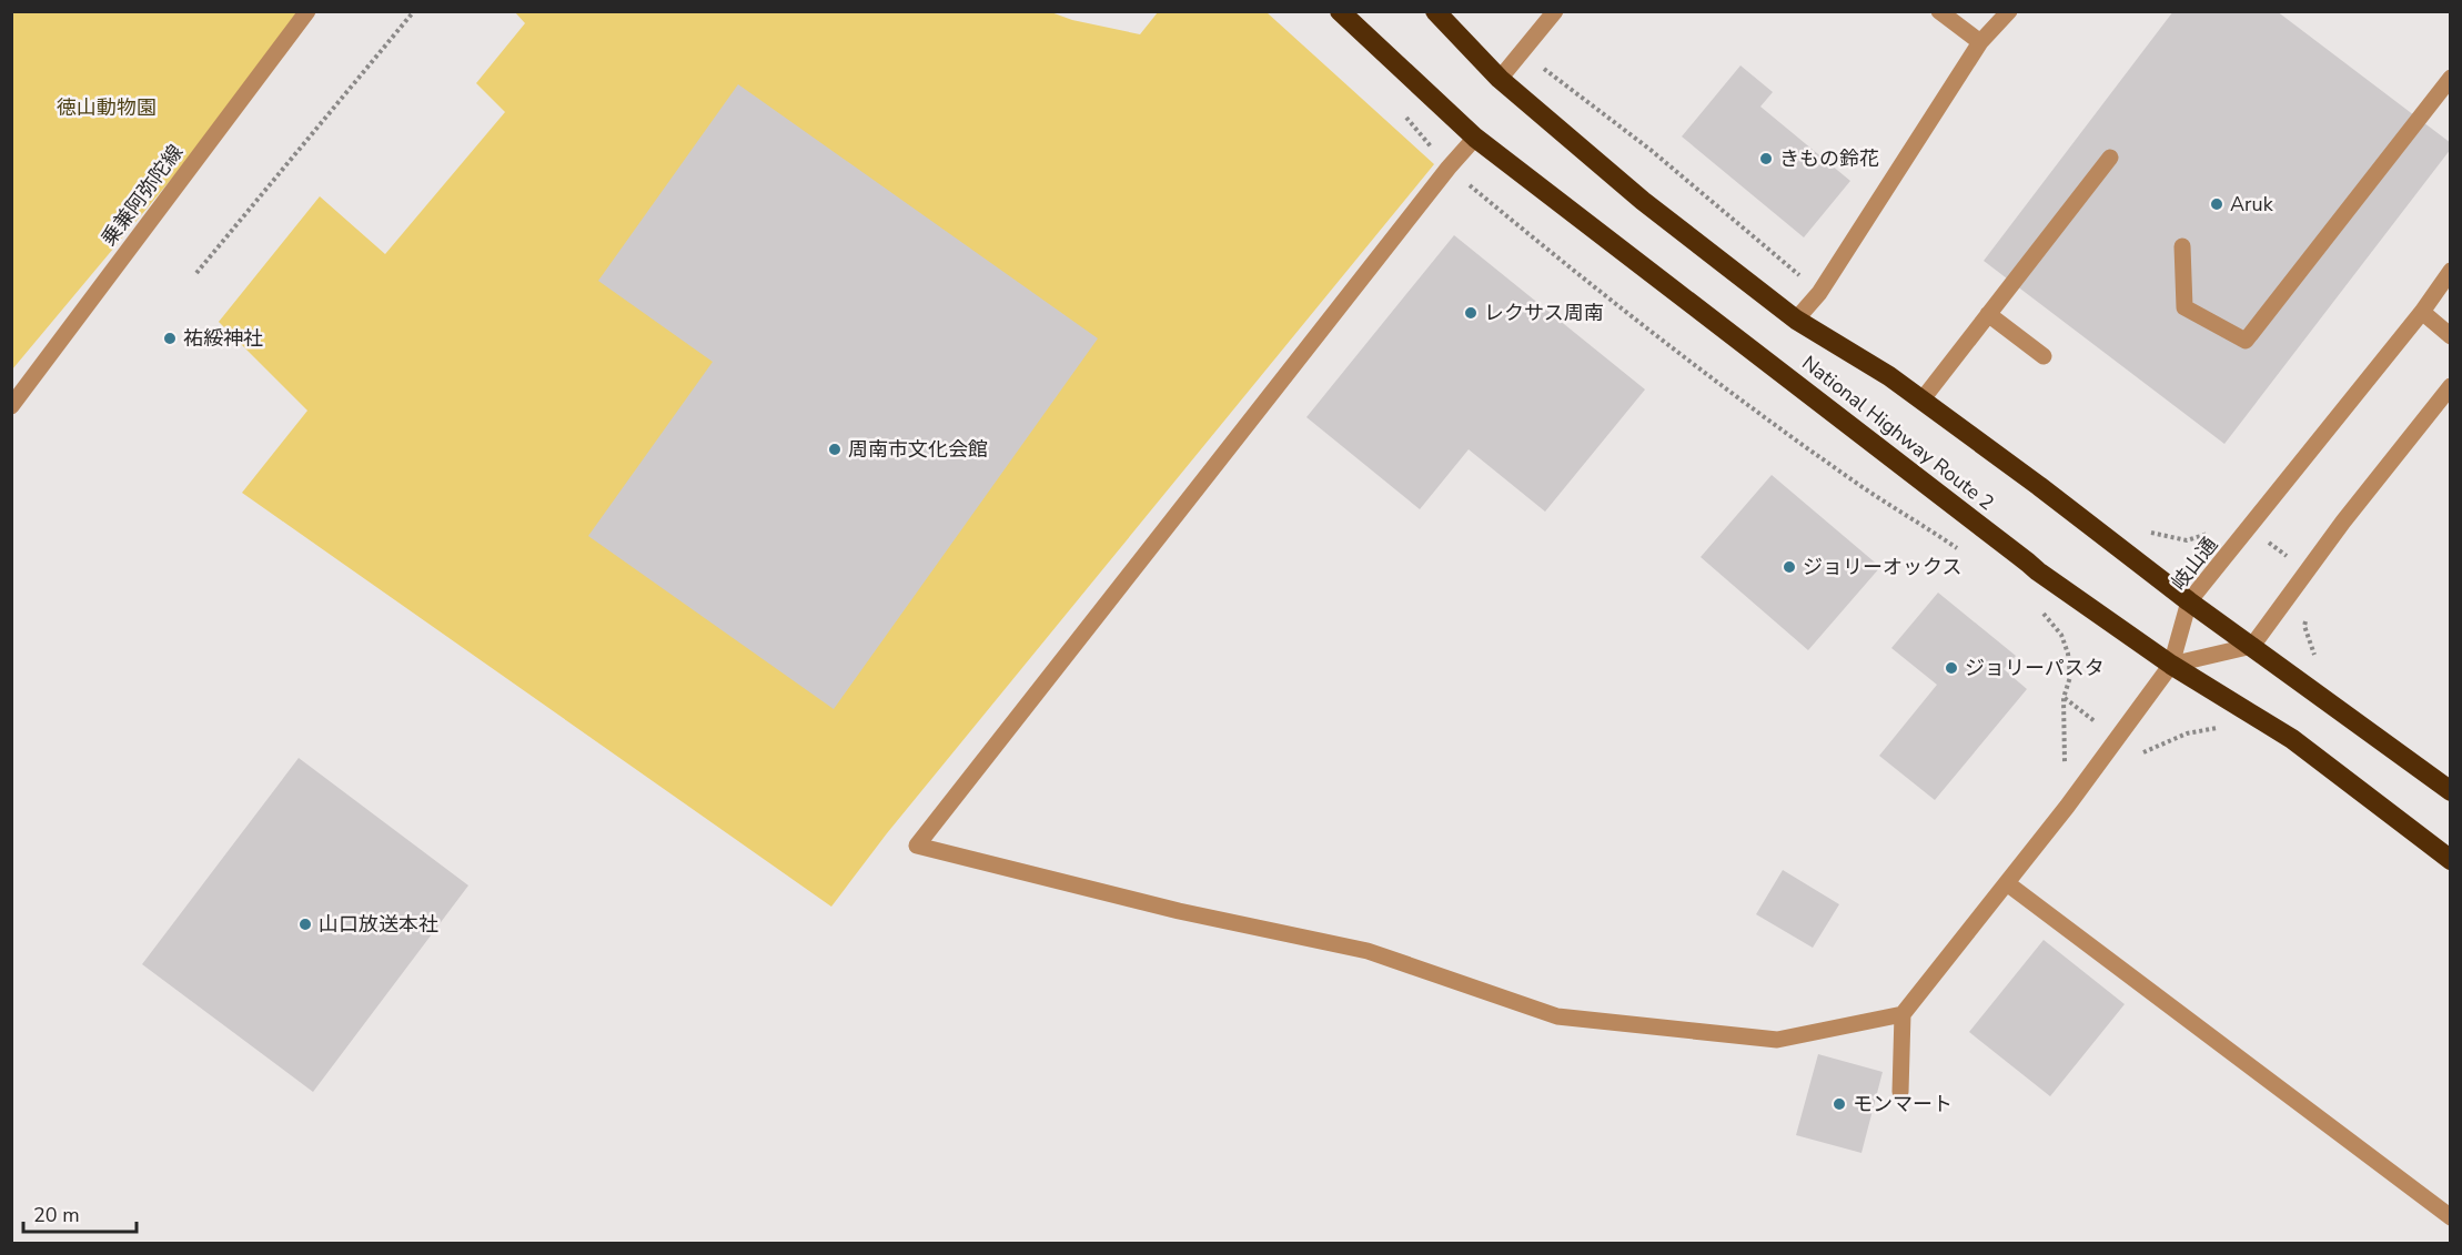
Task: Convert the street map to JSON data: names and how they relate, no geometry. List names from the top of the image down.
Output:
{
  "streets": {
    "highway": ["National Highway Route 2"],
    "street": ["乗兼阿弥陀線", "岐山通"]
  },
  "crossings": [
    ["National Highway Route 2", "岐山通"]
  ],
  "parks": ["徳山動物園"],
  "places": [
    "きもの鈴花",
    "Aruk",
    "レクサス周南",
    "祐綏神社",
    "周南市文化会館",
    "ジョリーオックス",
    "ジョリーパスタ",
    "山口放送本社",
    "モンマート"
  ],
  "scale_bar": "20 m"
}
